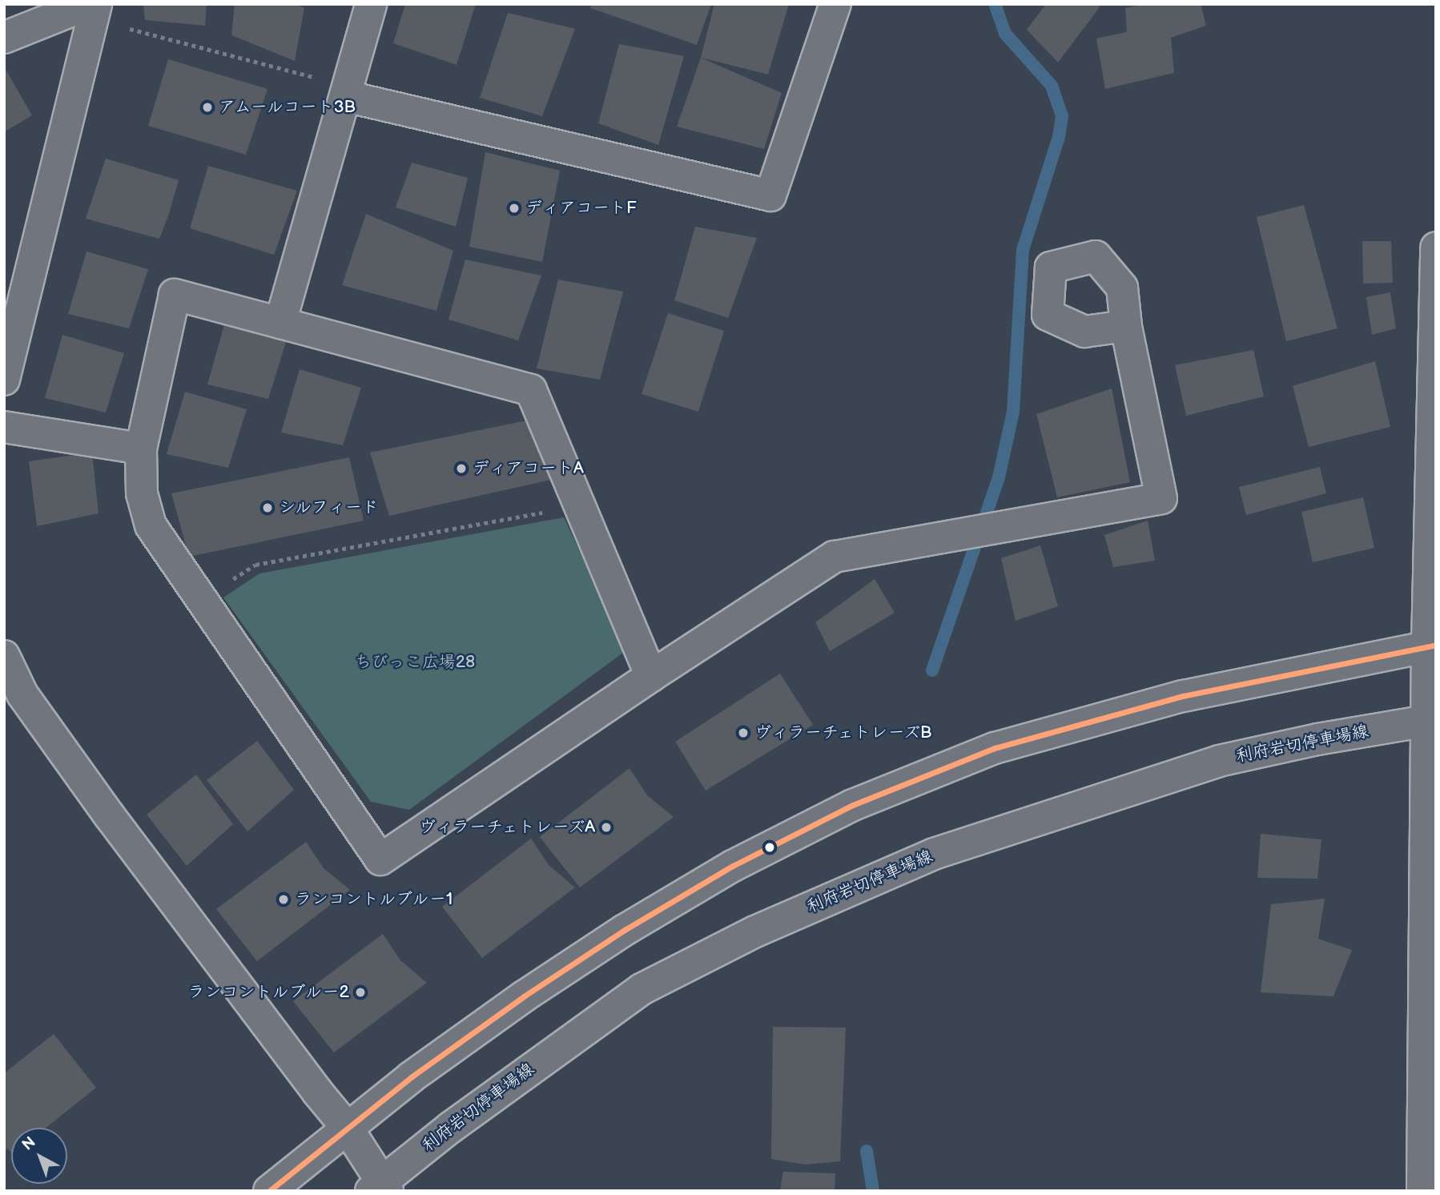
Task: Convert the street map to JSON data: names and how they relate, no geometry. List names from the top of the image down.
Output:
{
  "streets": {
    "street": ["利府岩切停車場線"]
  },
  "parks": ["ちびっこ広場28"],
  "places": [
    "アムールコート3B",
    "ディアコートF",
    "ディアコートA",
    "シルフィード",
    "ヴィラーチェトレーズB",
    "ヴィラーチェトレーズA",
    "ランコントルブルー1",
    "ランコントルブルー2"
  ],
  "north": "top left"
}
